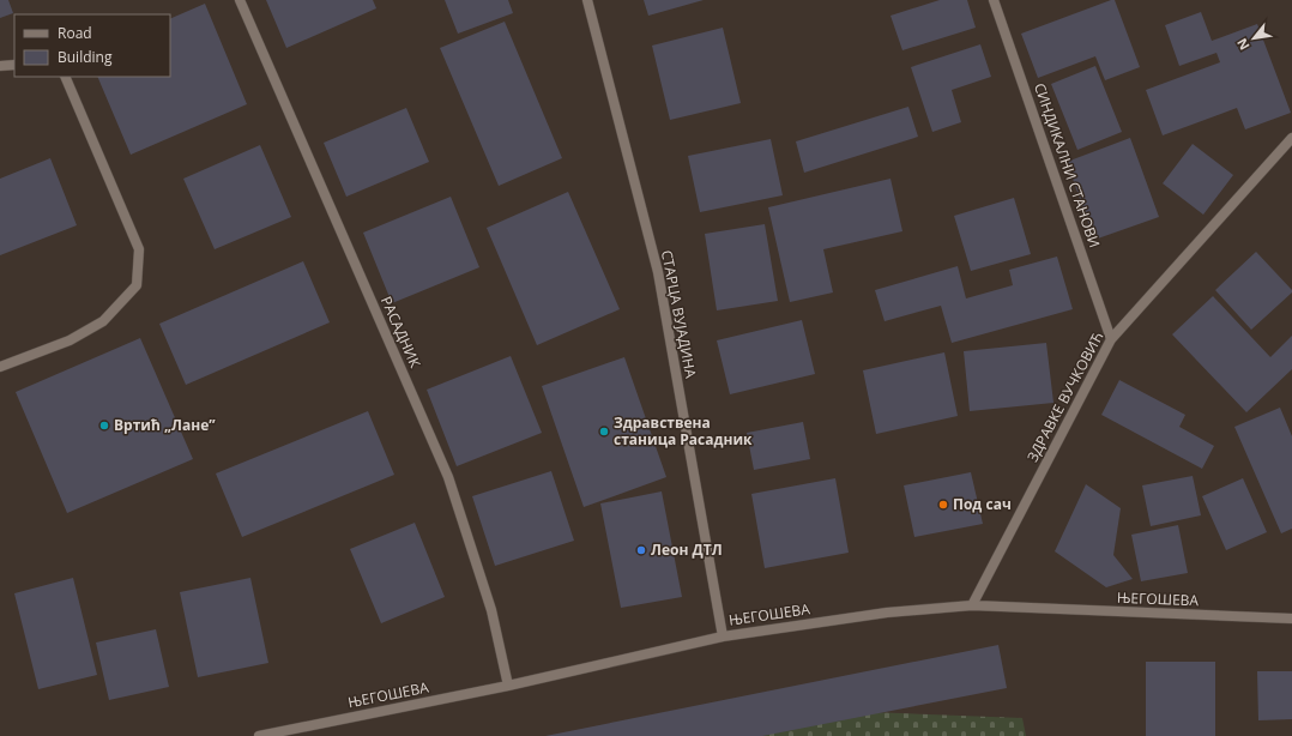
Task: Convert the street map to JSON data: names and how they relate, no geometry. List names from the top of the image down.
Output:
{
  "streets": {
    "street": [
      "СИНДИКАЛНИ СТАНОВИ",
      "СТАРЦА ВУЈАДИНА",
      "РАСАДНИК",
      "ЗДРАВКЕ ВУЧКОВИЋ",
      "ЊЕГОШЕВА"
    ]
  },
  "crossings": [
    ["СИНДИКАЛНИ СТАНОВИ", "ЗДРАВКЕ ВУЧКОВИЋ"],
    ["СТАРЦА ВУЈАДИНА", "ЊЕГОШЕВА"],
    ["РАСАДНИК", "ЊЕГОШЕВА"],
    ["ЗДРАВКЕ ВУЧКОВИЋ", "ЊЕГОШЕВА"]
  ],
  "places": [
    "Вртић „Лане”",
    "Здравствена станица Расадник",
    "Под сач",
    "Леон ДТЛ"
  ],
  "legend": ["Road", "Building"],
  "north": "bottom left"
}
